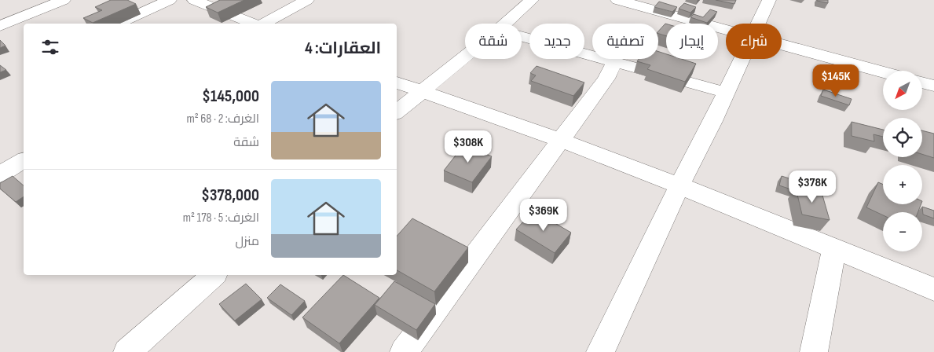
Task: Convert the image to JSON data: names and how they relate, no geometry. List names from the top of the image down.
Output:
{
  "north": "bottom left",
  "page": {
    "chip": [
      "شراء",
      "إيجار",
      "تصفية",
      "جديد",
      "شقة"
    ],
    "heading": "العقارات: 4",
    "price": [
      "$145K",
      "$308K",
      "$378K",
      "$369K"
    ],
    "map_buttons": ["+", "−"],
    "list": [
      {
        "name": "$145,000",
        "note": "الغرف: 2 · 68 m² · شقة"
      },
      {
        "name": "$378,000",
        "note": "الغرف: 5 · 178 m² · منزل"
      }
    ]
  }
}
